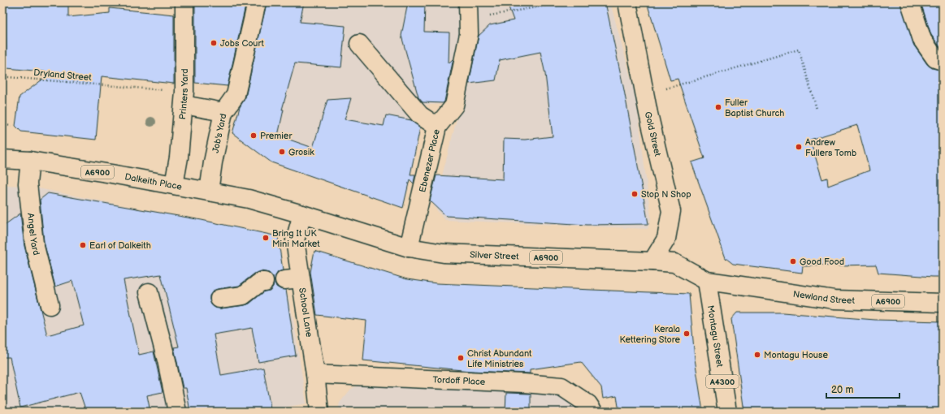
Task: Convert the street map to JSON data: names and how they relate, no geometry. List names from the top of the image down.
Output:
{
  "streets": {
    "street": [
      "Printers Yard",
      "Job's Yard",
      "Gold Street",
      "Ebenezer Place",
      "A6900",
      "Dalkeith Place",
      "Angel Yard",
      "Silver Street",
      "Newland Street",
      "School Lane",
      "Montagu Street",
      "Tordoff Place",
      "A4300"
    ],
    "path": ["Dryland Street"]
  },
  "crossings": [
    ["Printers Yard", "Dalkeith Place"],
    ["Job's Yard", "Dalkeith Place"],
    ["Gold Street", "Silver Street"],
    ["Ebenezer Place", "Silver Street"],
    ["Dalkeith Place", "Angel Yard"],
    ["Dalkeith Place", "Silver Street"],
    ["Dalkeith Place", "School Lane"],
    ["Silver Street", "Newland Street"],
    ["Silver Street", "School Lane"],
    ["Silver Street", "Montagu Street"],
    ["Newland Street", "Montagu Street"],
    ["School Lane", "Tordoff Place"]
  ],
  "places": [
    "Jobs Court",
    "Fuller Baptist Church",
    "Premier",
    "Andrew Fullers Tomb",
    "Grosik",
    "Stop N Shop",
    "Bring It UK Mini Market",
    "Earl of Dalkeith",
    "Good Food",
    "Kerala Kettering Store",
    "Montagu House",
    "Christ Abundant Life Ministries"
  ],
  "scale_bar": "20 m"
}
